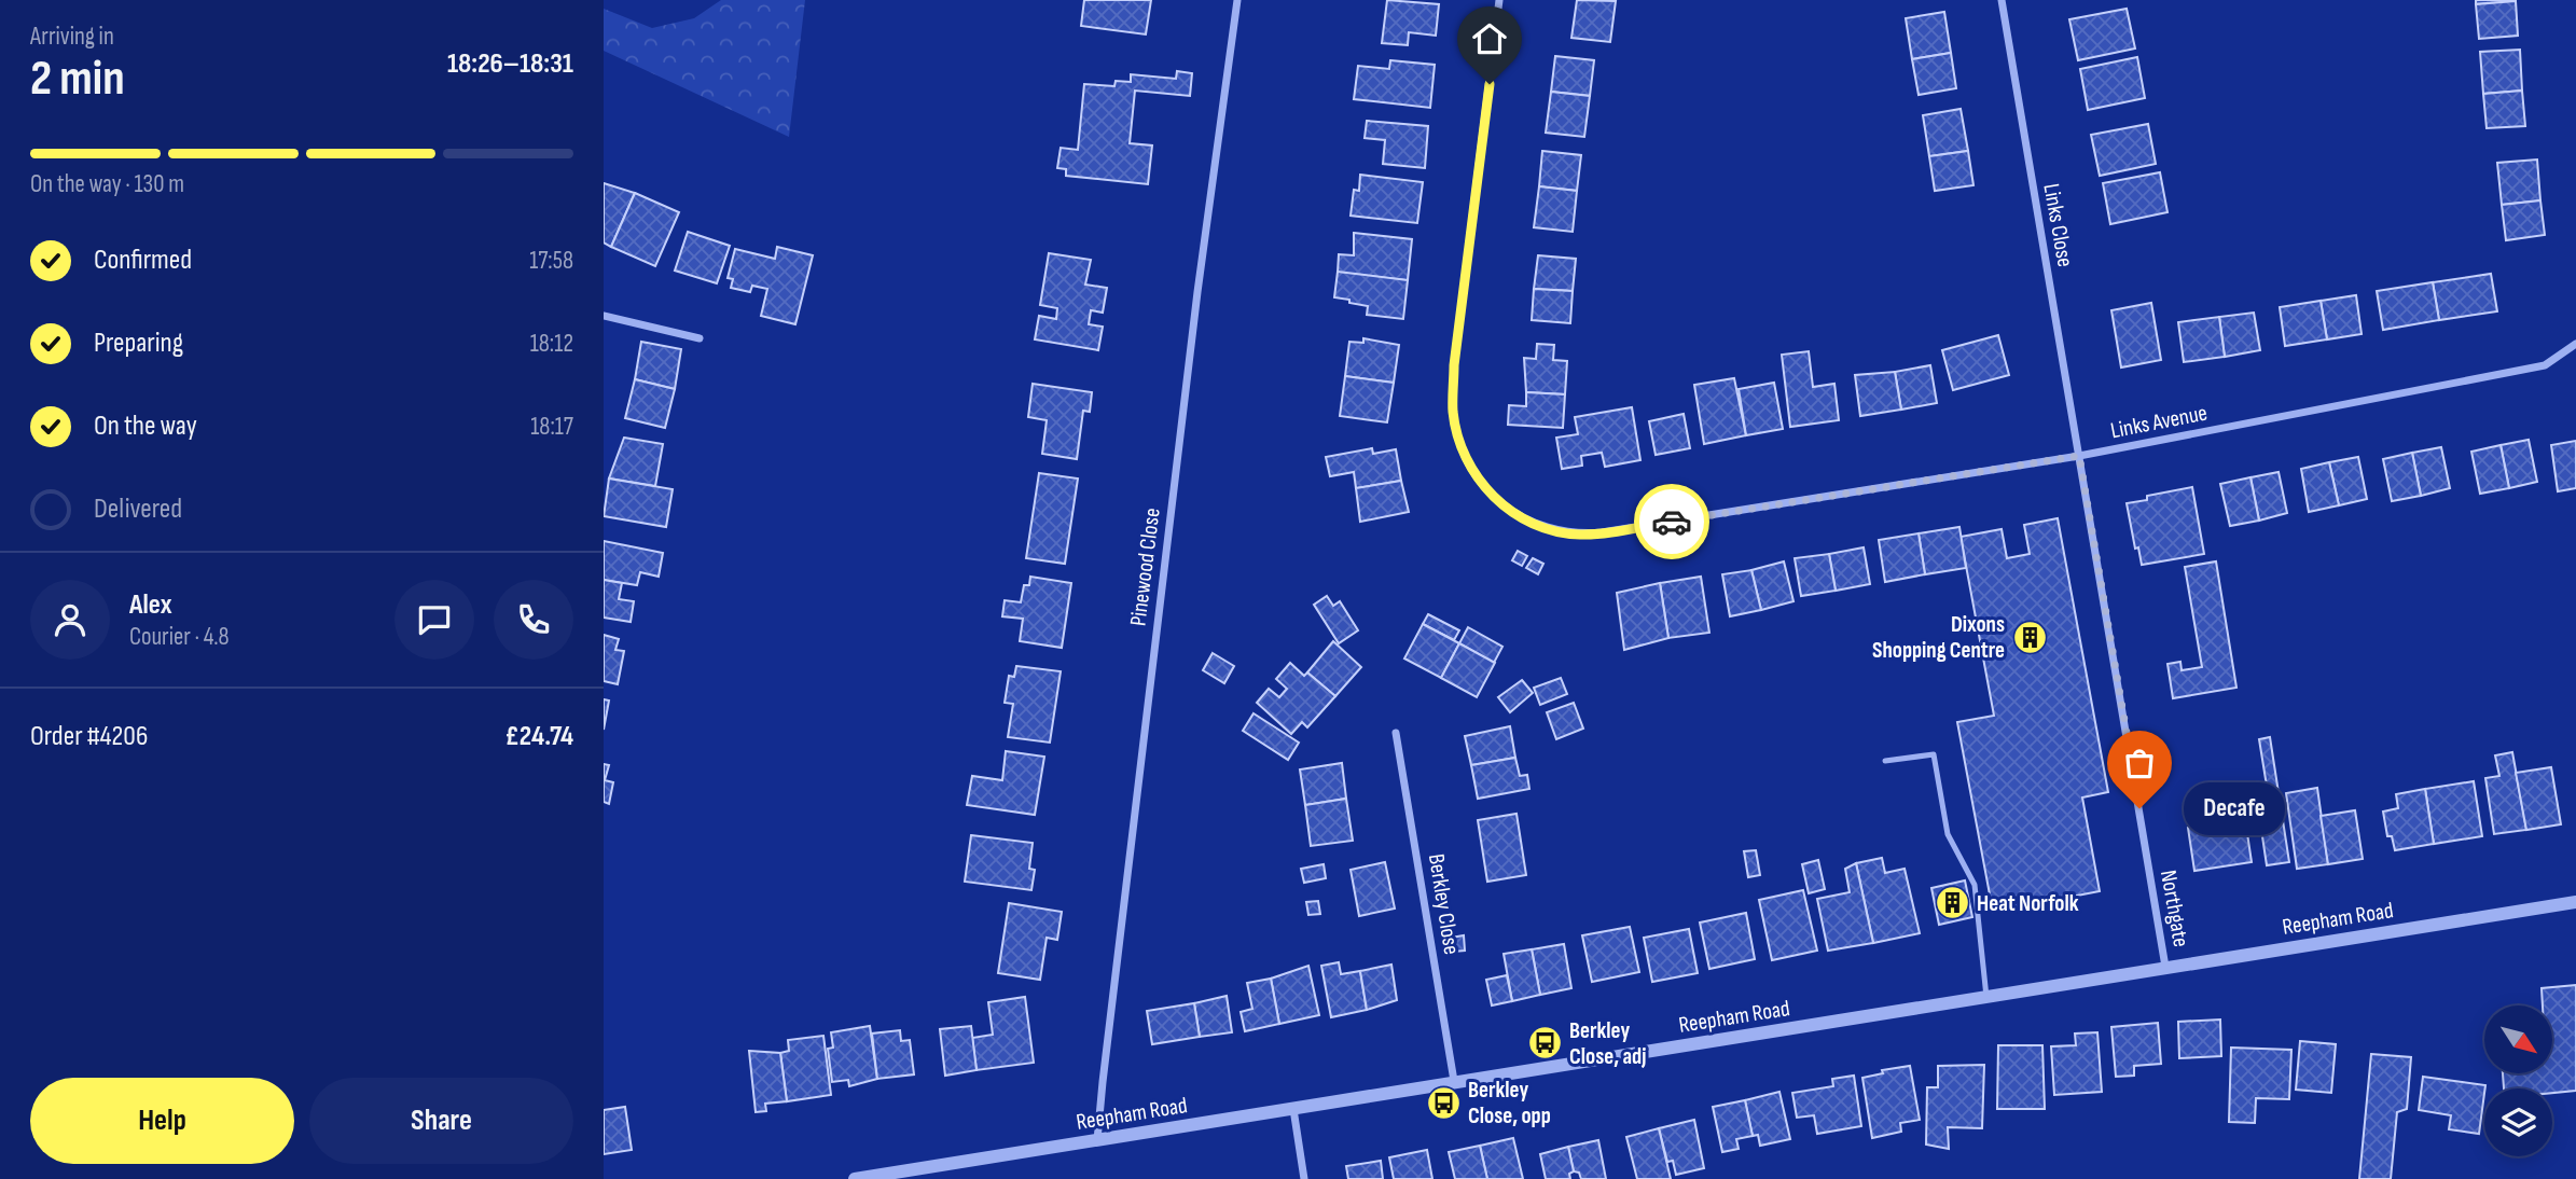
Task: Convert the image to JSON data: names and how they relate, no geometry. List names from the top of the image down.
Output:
{
  "streets": {
    "street": [
      "Links Close",
      "Links Avenue",
      "Pinewood Close",
      "Berkley Close",
      "Northgate",
      "Reepham Road"
    ]
  },
  "crossings": [
    ["Links Close", "Links Avenue"],
    ["Links Close", "Northgate"],
    ["Links Avenue", "Northgate"],
    ["Pinewood Close", "Reepham Road"],
    ["Berkley Close", "Reepham Road"],
    ["Northgate", "Reepham Road"]
  ],
  "places": {
    "building": ["Dixons Shopping Centre", "Heat Norfolk"],
    "other": ["Decafe"],
    "bus stop": ["Berkley Close, adj", "Berkley Close, opp"]
  },
  "north": "bottom right",
  "page": {
    "heading": ["2 min", "Arriving in", "18:26–18:31"],
    "panel": [
      "Alex",
      "Courier · 4.8",
      "Order #4206",
      "£24.74"
    ],
    "bar": "On the way · 130 m",
    "list": [
      ["Confirmed", "17:58"],
      ["Preparing", "18:12"],
      ["On the way", "18:17"],
      "Delivered"
    ],
    "bubble": "Decafe",
    "buttons": ["Help", "Share"]
  }
}
